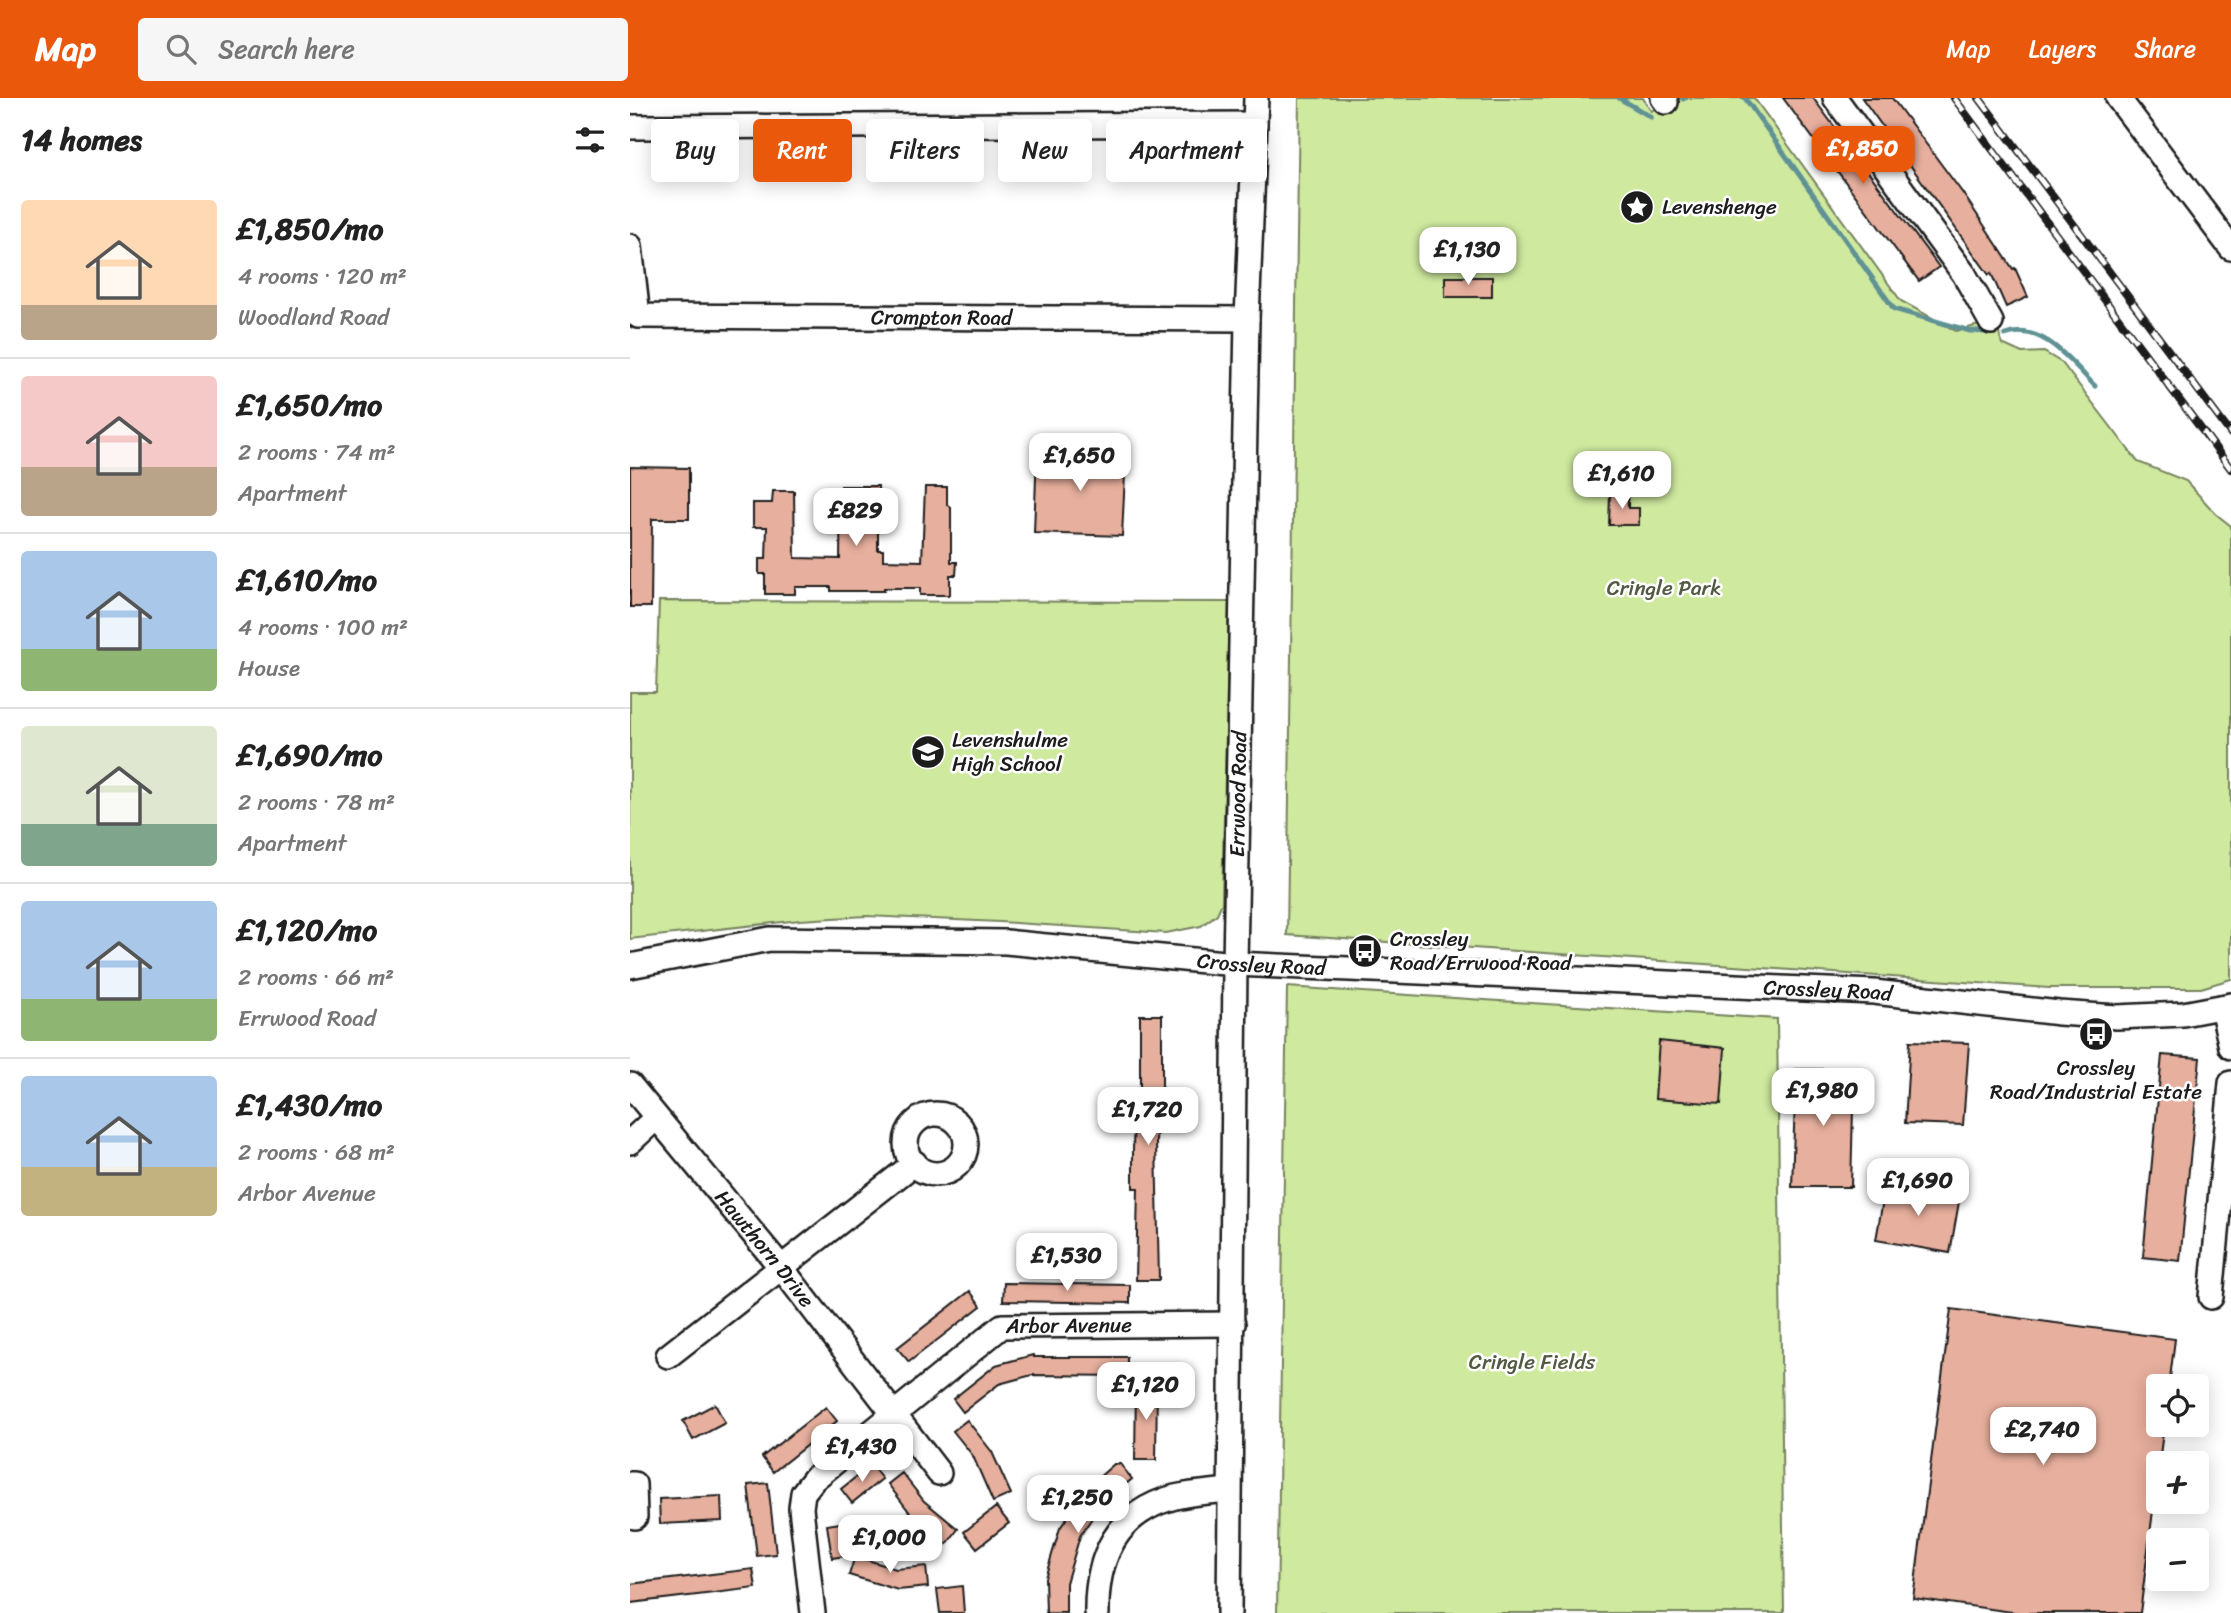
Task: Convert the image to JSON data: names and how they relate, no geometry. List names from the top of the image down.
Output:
{
  "streets": {
    "street": [
      "Crompton Road",
      "Errwood Road",
      "Crossley Road",
      "Hawthorn Drive",
      "Arbor Avenue"
    ]
  },
  "crossings": [
    ["Crompton Road", "Errwood Road"],
    ["Errwood Road", "Crossley Road"],
    ["Errwood Road", "Arbor Avenue"],
    ["Hawthorn Drive", "Arbor Avenue"]
  ],
  "parks": ["Cringle Park", "Cringle Fields"],
  "places": {
    "place": ["Levenshenge"],
    "school or university": ["Levenshulme High School"],
    "bus stop": ["Crossley Road/Errwood Road", "Crossley Road/Industrial Estate"]
  },
  "page": {
    "header": "Map",
    "search": "Search here",
    "nav": ["Map", "Layers", "Share"],
    "heading": "14 homes",
    "chip": [
      "Buy",
      "Rent",
      "Filters",
      "New",
      "Apartment"
    ],
    "price": [
      "£1,850",
      "£1,130",
      "£1,650",
      "£1,610",
      "£829",
      "£1,980",
      "£1,720",
      "£1,690",
      "£1,530",
      "£1,120",
      "£2,740",
      "£1,430",
      "£1,250",
      "£1,000"
    ],
    "list": [
      {
        "name": "£1,850/mo",
        "note": "4 rooms · 120 m² · Woodland Road"
      },
      {
        "name": "£1,650/mo",
        "note": "2 rooms · 74 m² · Apartment"
      },
      {
        "name": "£1,610/mo",
        "note": "4 rooms · 100 m² · House"
      },
      {
        "name": "£1,690/mo",
        "note": "2 rooms · 78 m² · Apartment"
      },
      {
        "name": "£1,120/mo",
        "note": "2 rooms · 66 m² · Errwood Road"
      },
      {
        "name": "£1,430/mo",
        "note": "2 rooms · 68 m² · Arbor Avenue"
      }
    ],
    "map_buttons": ["+", "−"]
  }
}
